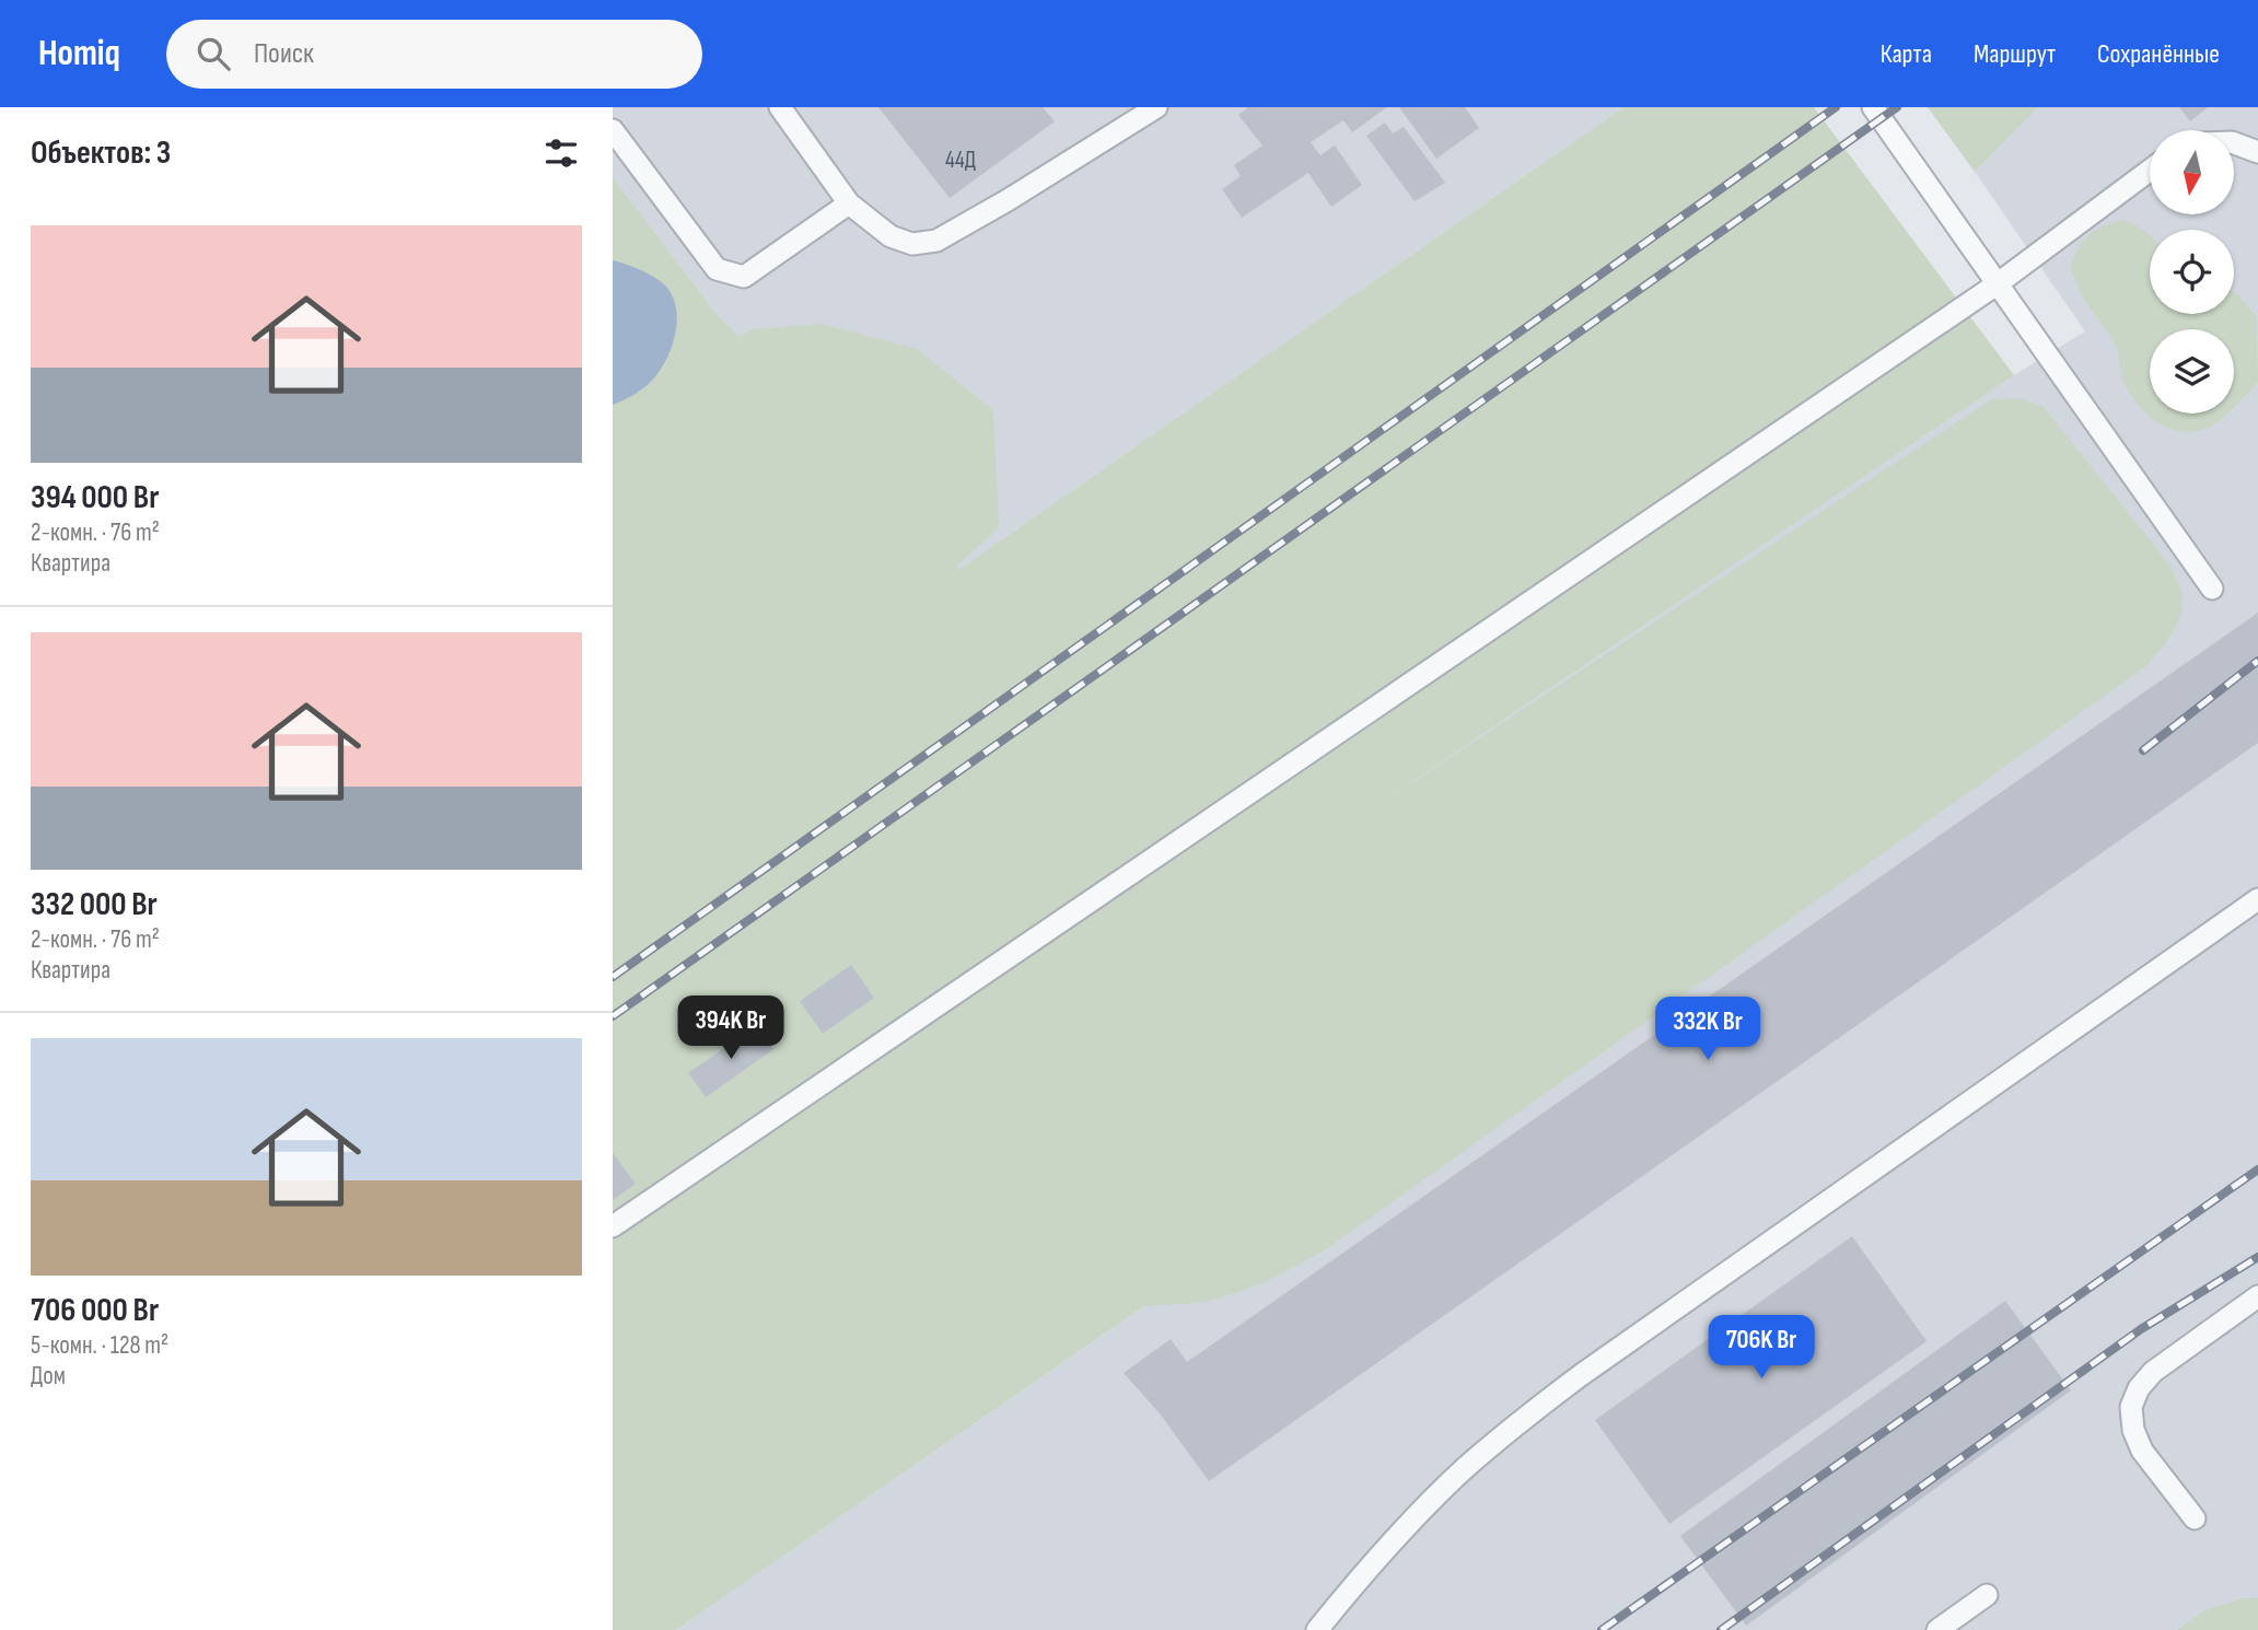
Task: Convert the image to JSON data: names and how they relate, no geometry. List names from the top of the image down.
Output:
{
  "house_numbers": ["44Д"],
  "north": "bottom",
  "page": {
    "header": "Homiq",
    "search": "Поиск",
    "nav": ["Карта", "Маршрут", "Сохранённые"],
    "heading": "Объектов: 3",
    "list": [
      {
        "name": "394 000 Br",
        "note": "2-комн. · 76 m² · Квартира"
      },
      {
        "name": "332 000 Br",
        "note": "2-комн. · 76 m² · Квартира"
      },
      {
        "name": "706 000 Br",
        "note": "5-комн. · 128 m² · Дом"
      }
    ],
    "price": ["394K Br", "332K Br", "706K Br"]
  }
}
